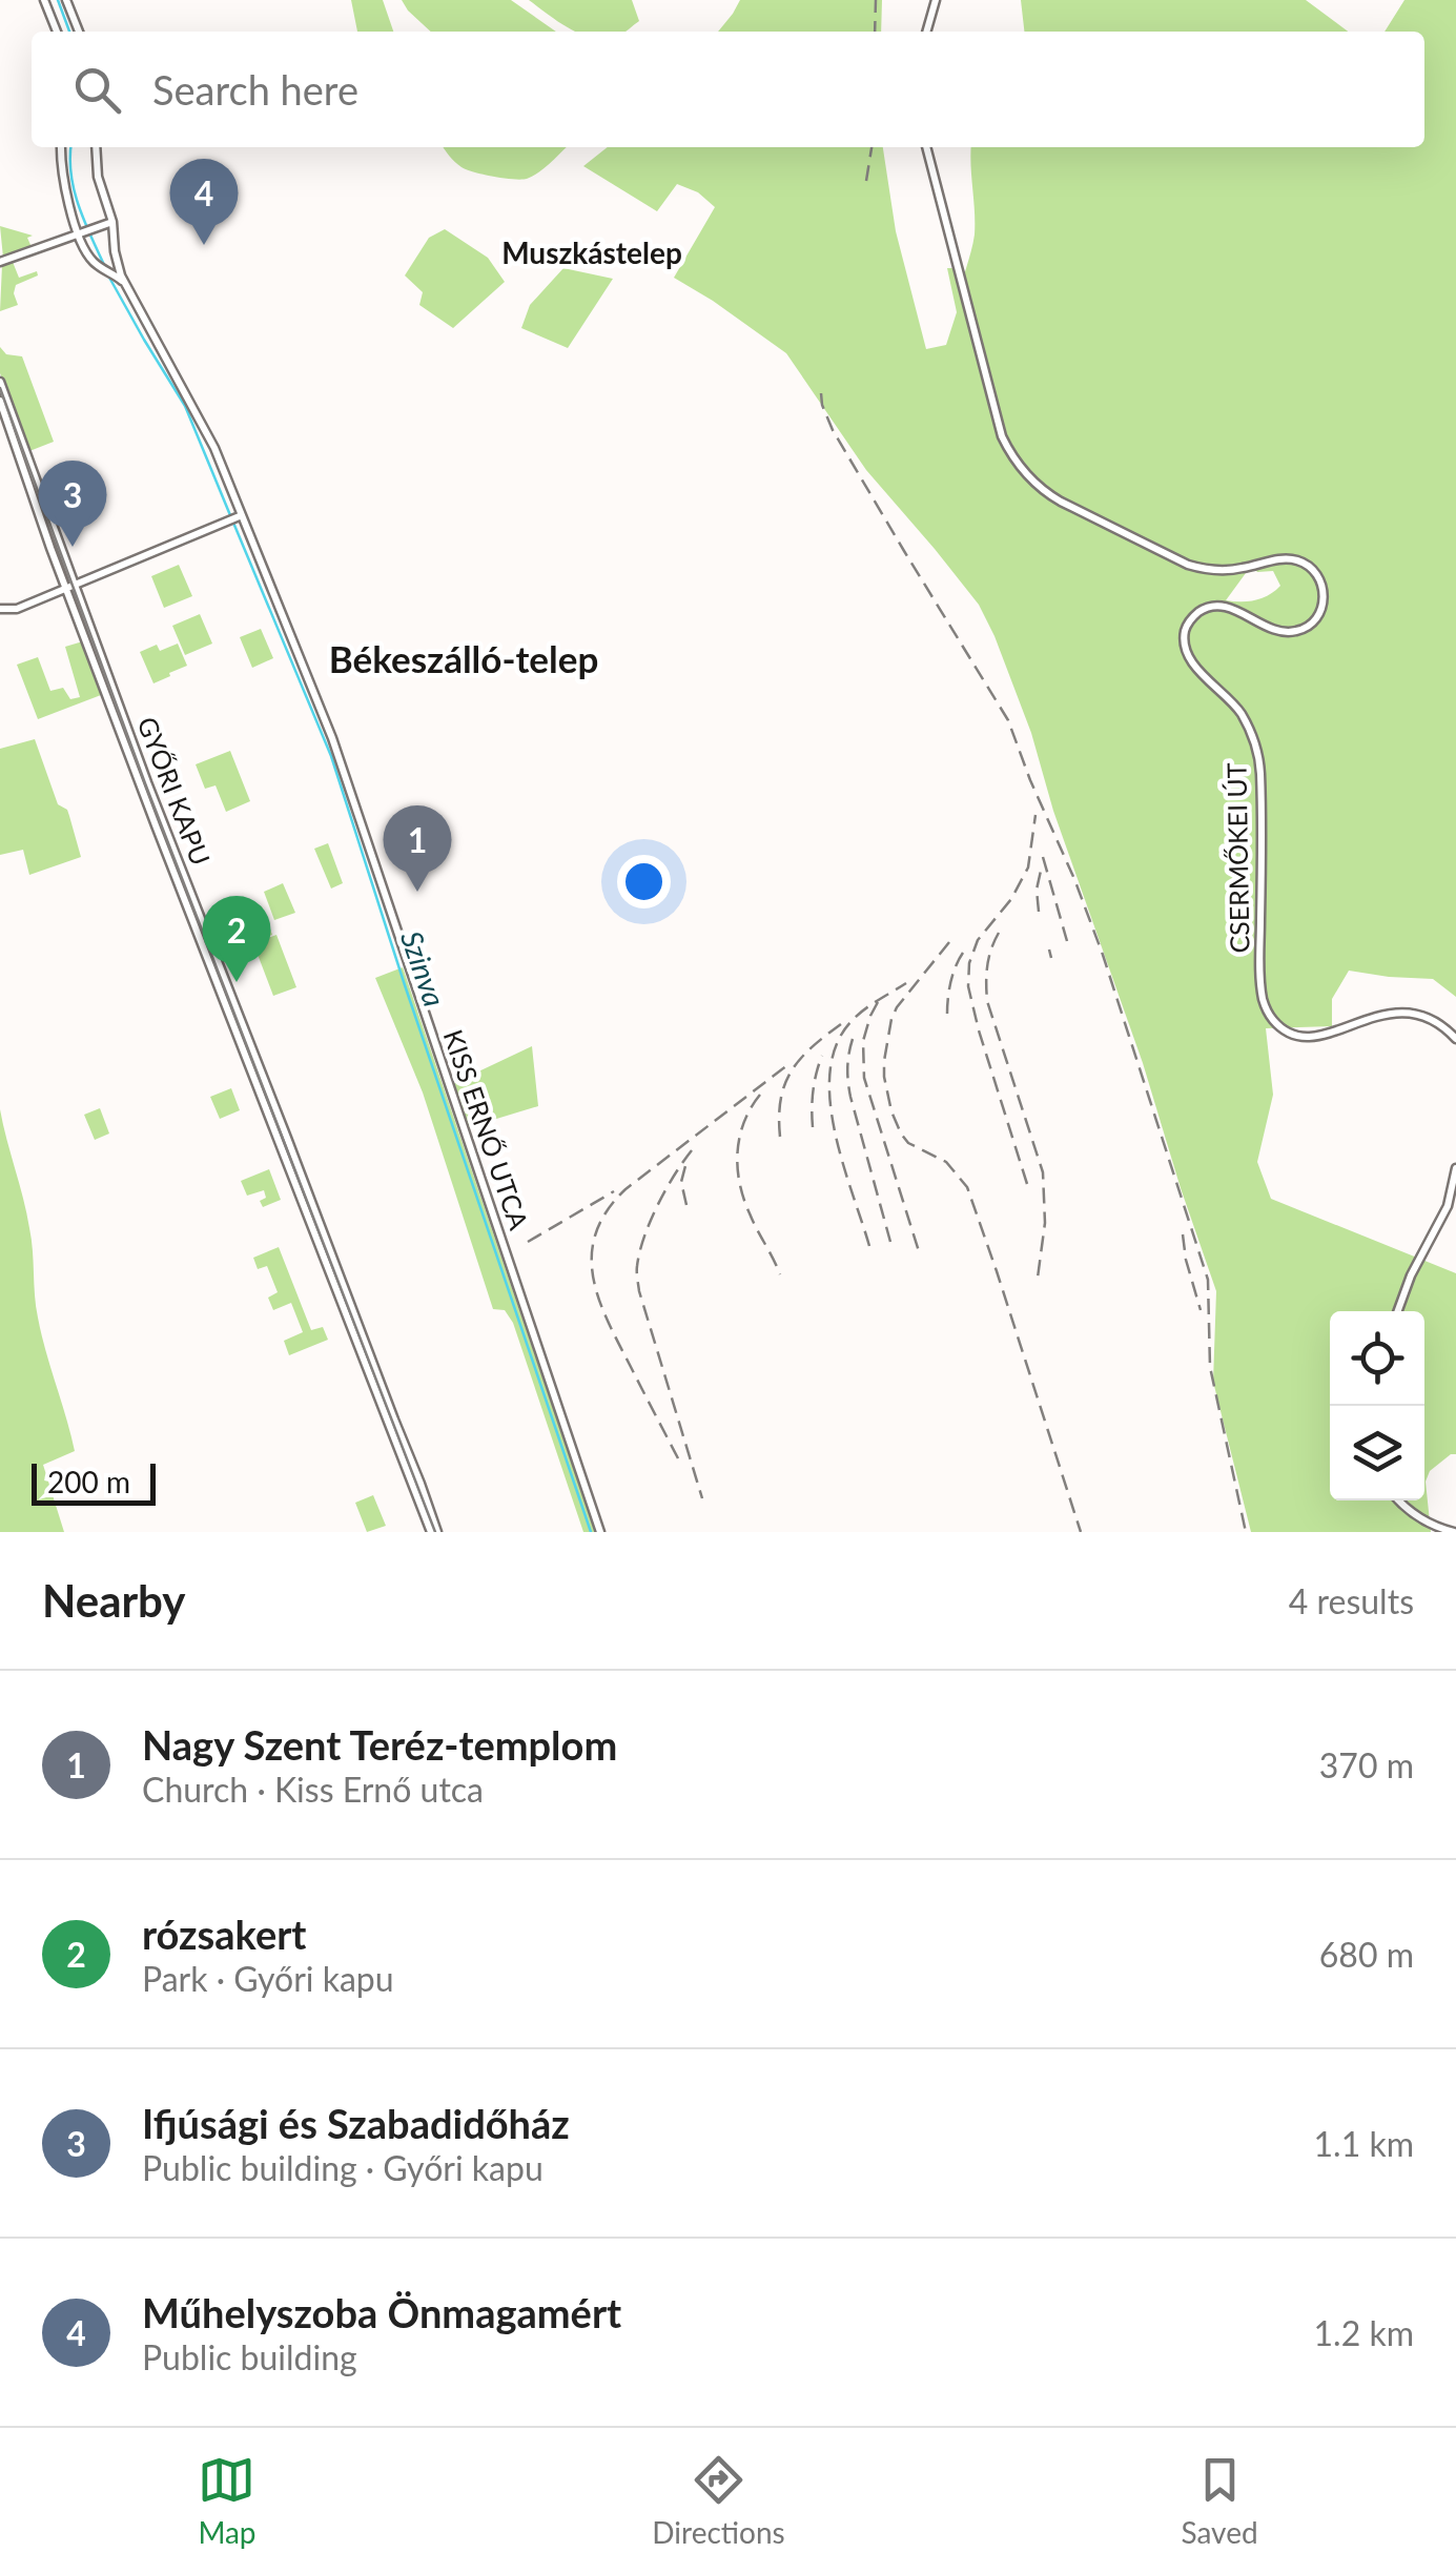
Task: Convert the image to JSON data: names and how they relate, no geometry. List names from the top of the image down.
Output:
{
  "streets": {
    "street": ["GYŐRI KAPU", "CSERMŐKEI ÚT", "KISS ERNŐ UTCA"]
  },
  "districts": ["Muszkástelep", "Békeszálló-telep"],
  "water": ["Szinva"],
  "scale_bar": "200 m",
  "page": {
    "search": "Search here",
    "pins": [
      "4",
      "3",
      "1",
      "2"
    ],
    "scale": "200 m",
    "heading": ["Nearby", "4 results"],
    "list": [
      {
        "mark": "1",
        "name": "Nagy Szent Teréz-templom",
        "note": "Church · Kiss Ernő utca",
        "value": "370 m"
      },
      {
        "mark": "2",
        "name": "rózsakert",
        "note": "Park · Győri kapu",
        "value": "680 m"
      },
      {
        "mark": "3",
        "name": "Ifjúsági és Szabadidőház",
        "note": "Public building · Győri kapu",
        "value": "1.1 km"
      },
      {
        "mark": "4",
        "name": "Műhelyszoba Önmagamért",
        "note": "Public building",
        "value": "1.2 km"
      }
    ],
    "nav": ["Map", "Directions", "Saved"]
  }
}
